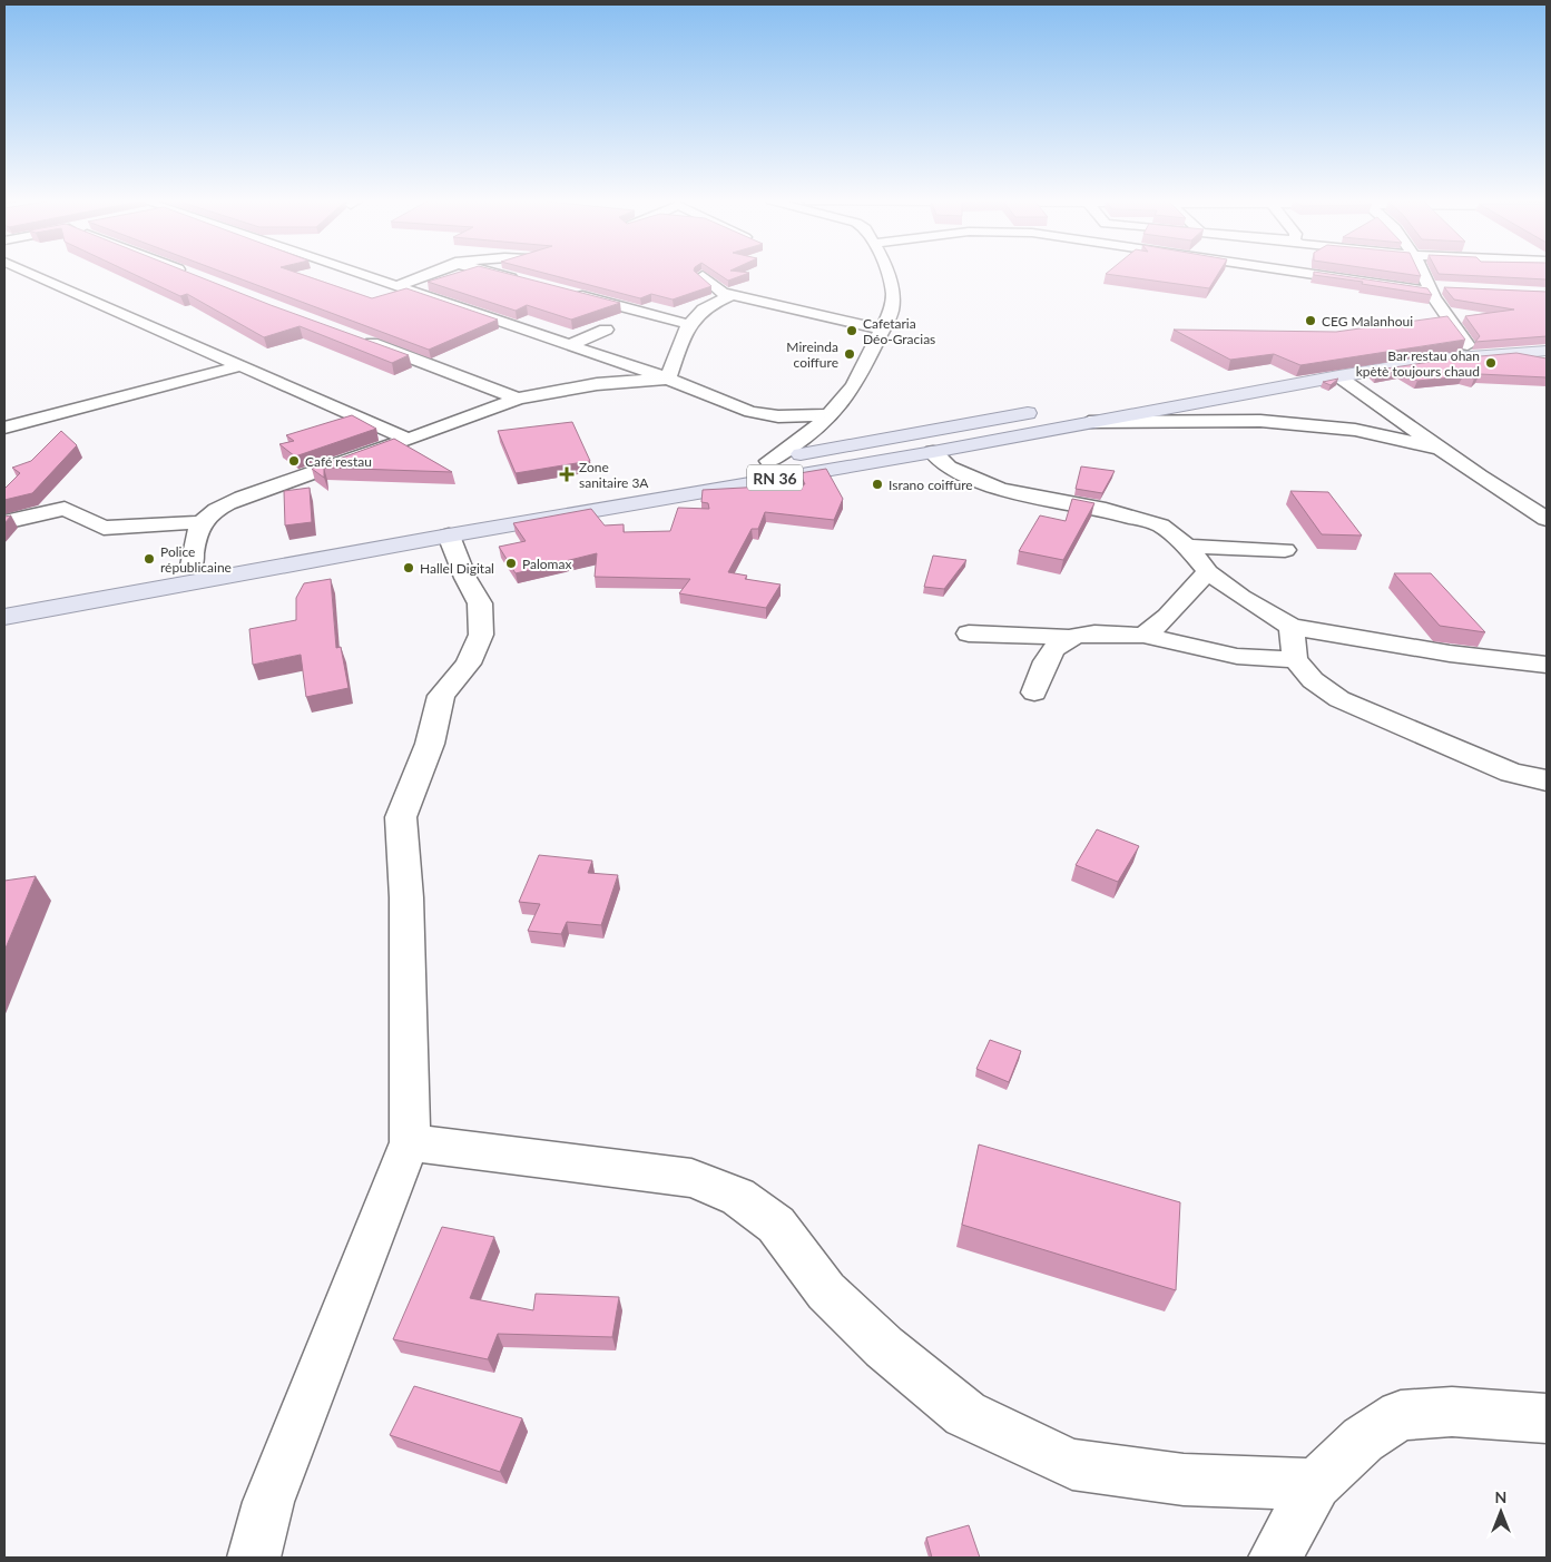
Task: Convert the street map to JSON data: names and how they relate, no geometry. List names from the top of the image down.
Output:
{
  "streets": {
    "main road": ["RN 36"]
  },
  "places": {
    "other": [
      "CEG Malanhoui",
      "Cafetaria Déo-Gracias",
      "Mireinda coiffure",
      "Bar restau ohan kpètè toujours chaud",
      "Café restau",
      "Israno coiffure",
      "Police républicaine",
      "Palomax",
      "Hallel Digital"
    ],
    "health": ["Zone sanitaire 3A"]
  },
  "north": "top"
}
